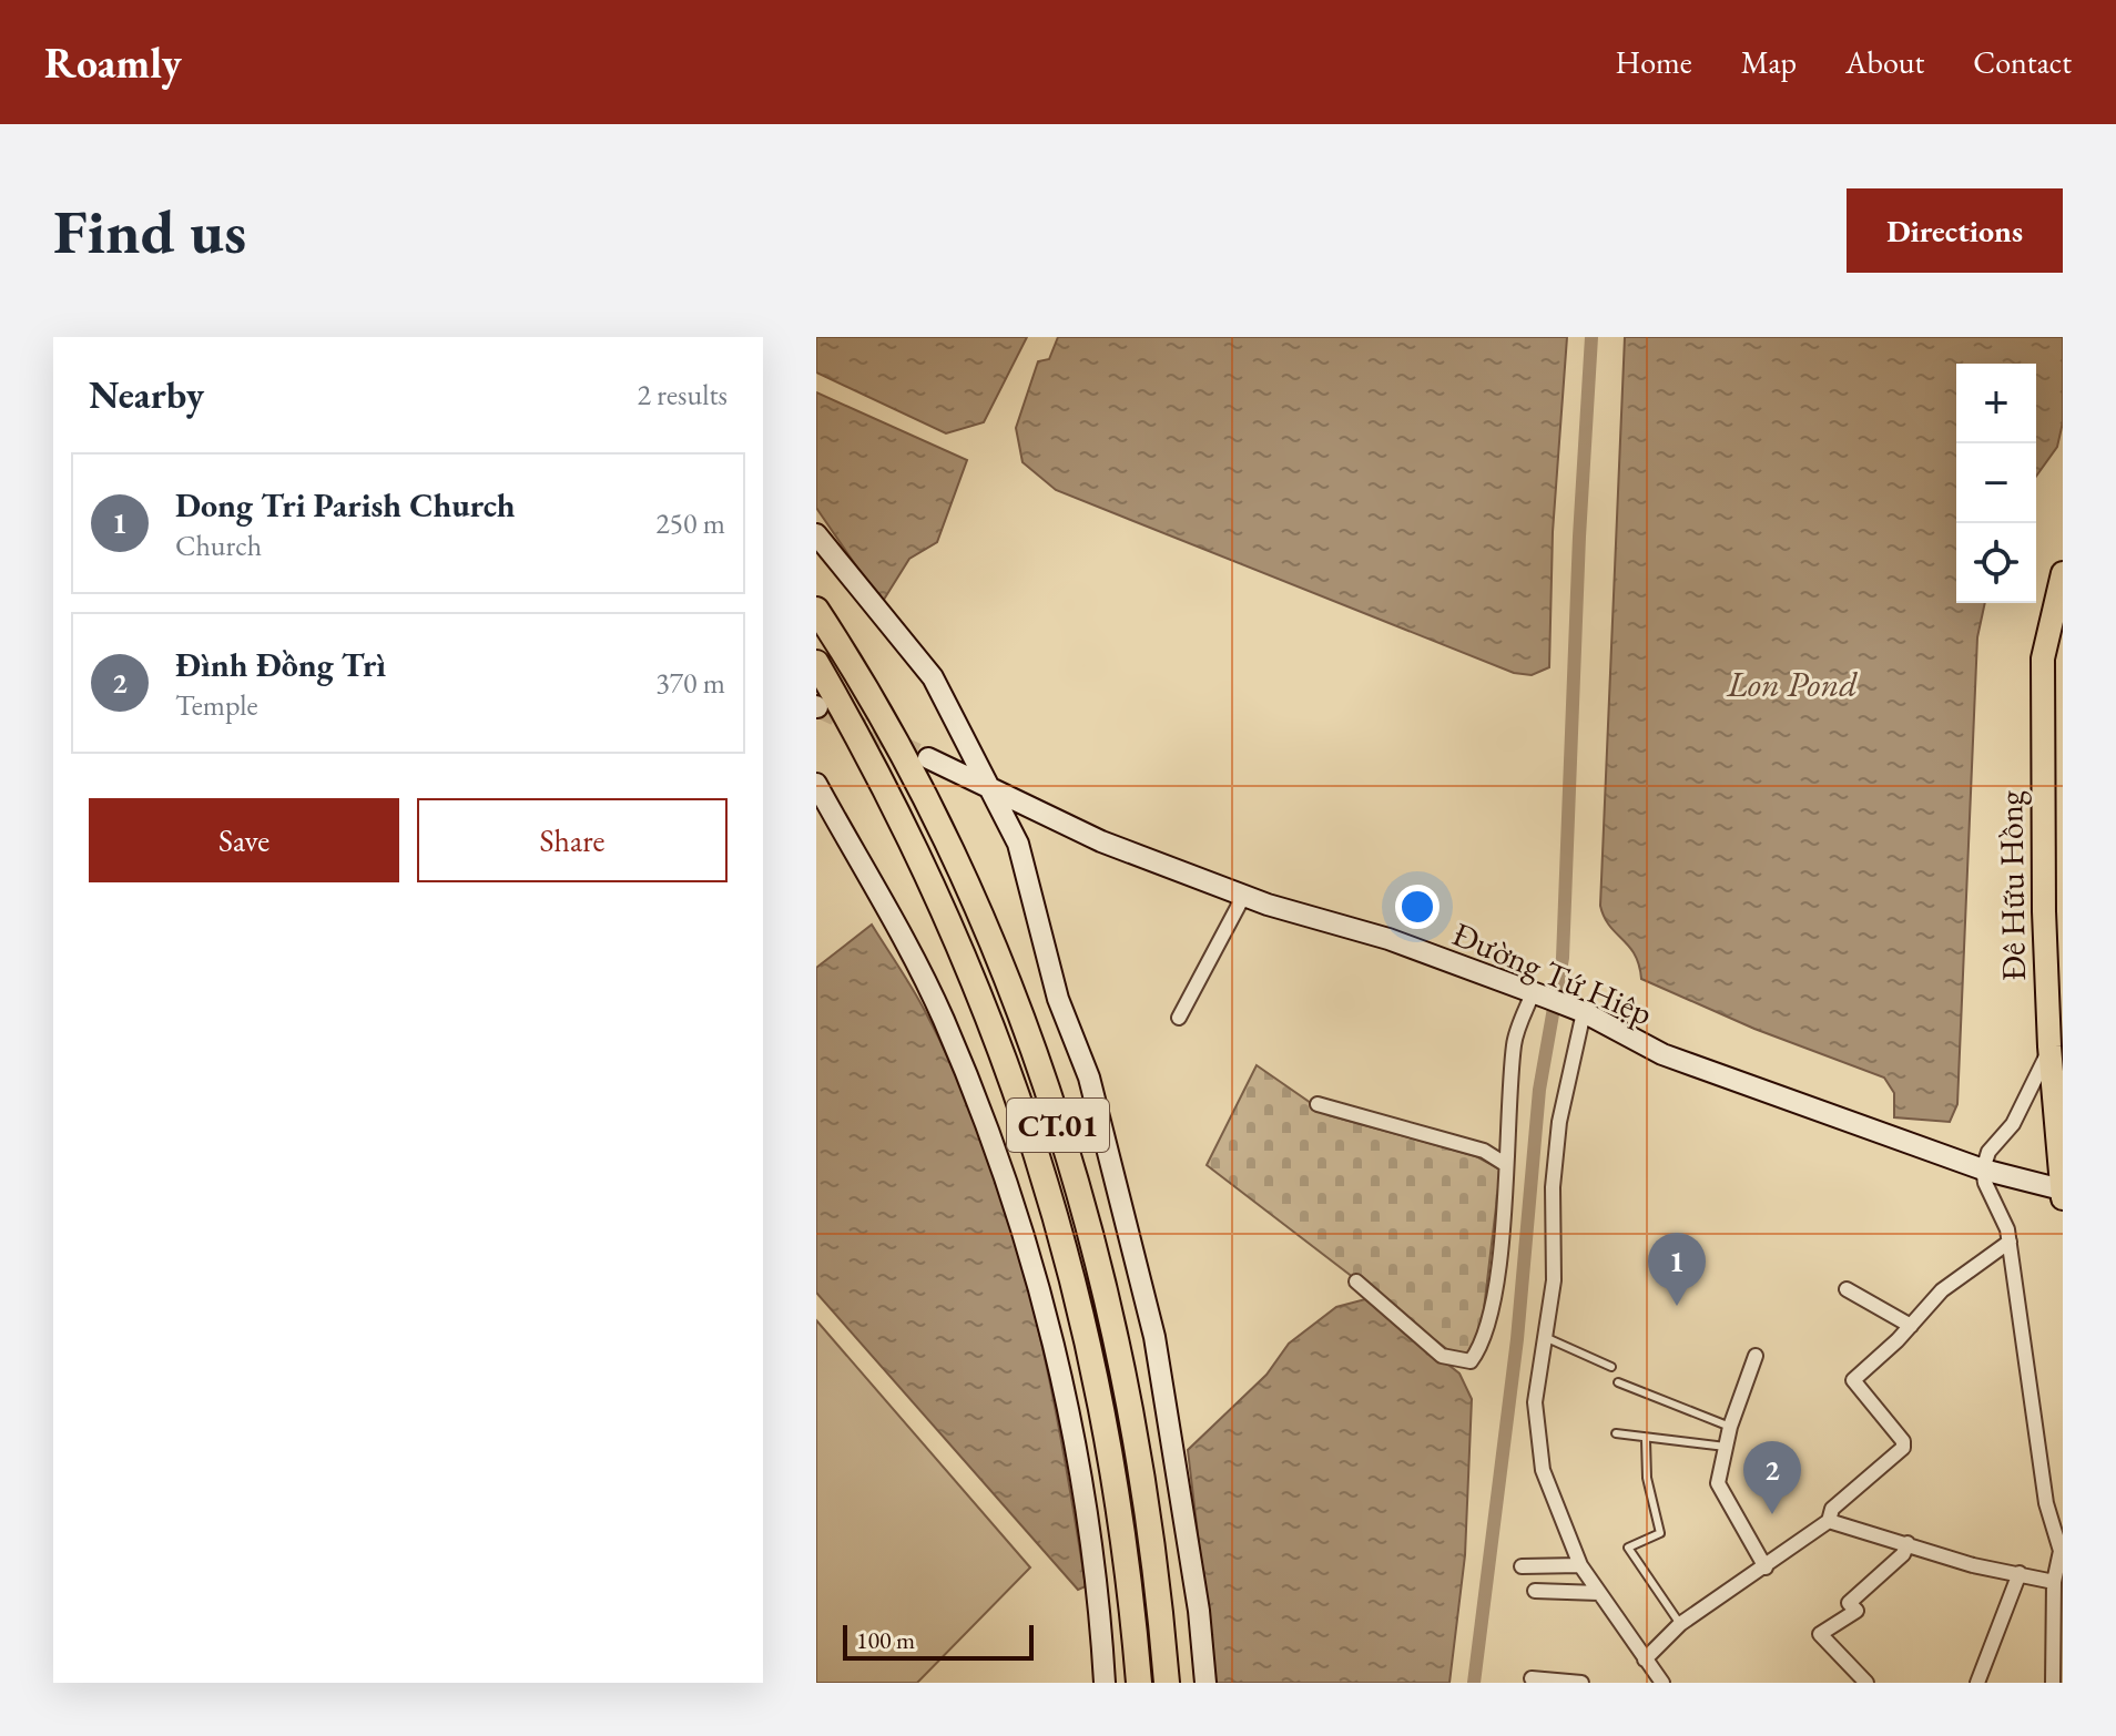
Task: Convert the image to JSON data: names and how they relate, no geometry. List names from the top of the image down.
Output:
{
  "streets": {
    "highway": ["CT.01"],
    "main road": ["Đê Hữu Hồng"],
    "street": ["Đường Tứ Hiệp"]
  },
  "crossings": [
    ["Đê Hữu Hồng", "Đường Tứ Hiệp"]
  ],
  "water": ["Lon Pond"],
  "scale_bar": "100 m",
  "page": {
    "header": "Roamly",
    "nav": [
      "Home",
      "Map",
      "About",
      "Contact"
    ],
    "buttons": [
      "Directions",
      ["Save", "Share"]
    ],
    "title": "Find us",
    "heading": ["Nearby", "2 results"],
    "map_buttons": ["+", "−"],
    "list": [
      {
        "mark": "1",
        "name": "Dong Tri Parish Church",
        "note": "Church",
        "value": "250 m"
      },
      {
        "mark": "2",
        "name": "Đình Đồng Trì",
        "note": "Temple",
        "value": "370 m"
      }
    ],
    "pins": ["1", "2"],
    "scale": "100 m"
  }
}
